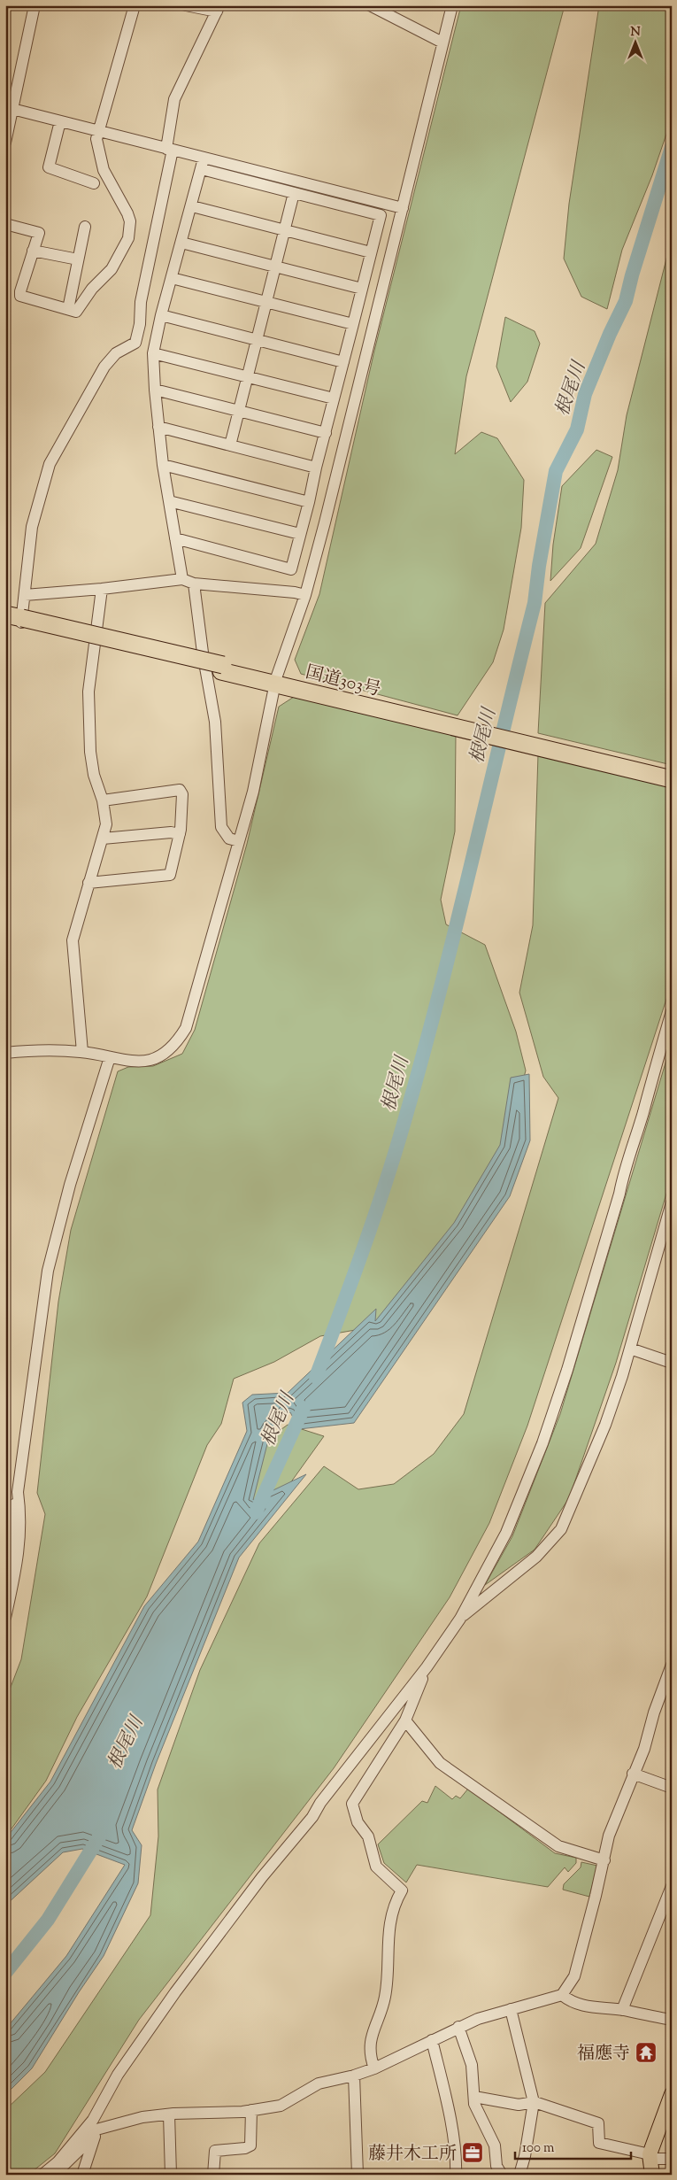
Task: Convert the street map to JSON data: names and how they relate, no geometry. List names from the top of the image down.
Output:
{
  "streets": {
    "highway": ["国道303号"]
  },
  "water": ["根尾川"],
  "places": {
    "temple": ["福應寺"],
    "office": ["藤井木工所"]
  },
  "scale_bar": "100 m",
  "north": "top"
}
